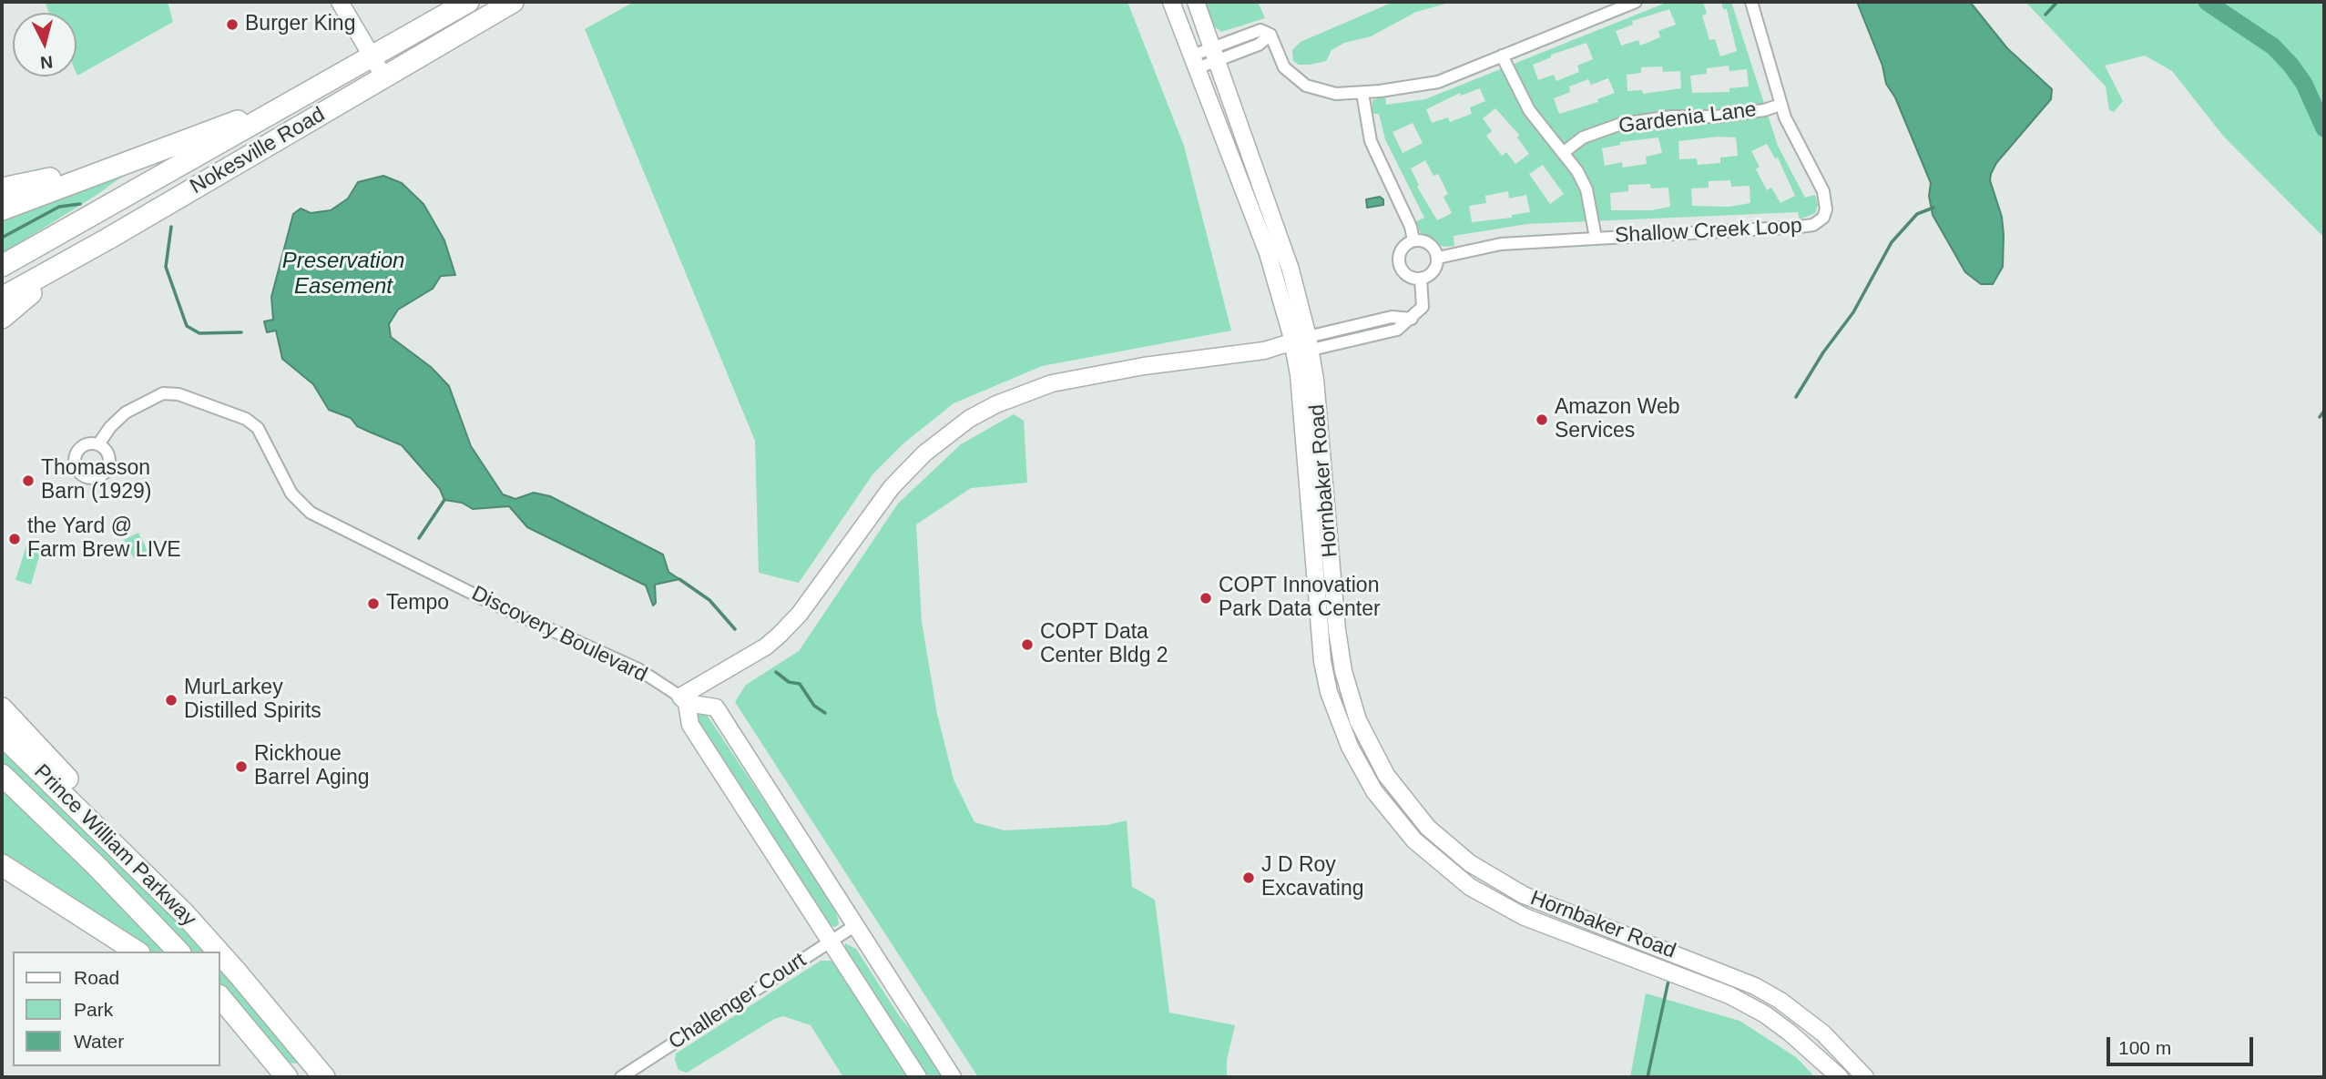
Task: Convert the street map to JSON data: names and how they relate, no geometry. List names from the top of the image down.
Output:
{
  "streets": {
    "highway": ["Nokesville Road", "Prince William Parkway"],
    "main road": ["Hornbaker Road", "Discovery Boulevard"],
    "street": ["Gardenia Lane", "Shallow Creek Loop", "Challenger Court"]
  },
  "crossings": [
    ["Gardenia Lane", "Shallow Creek Loop"],
    ["Discovery Boulevard", "Challenger Court"]
  ],
  "water": ["Preservation Easement"],
  "places": [
    "Burger King",
    "Amazon Web Services",
    "Thomasson Barn (1929)",
    "the Yard @ Farm Brew LIVE",
    "COPT Innovation Park Data Center",
    "Tempo",
    "COPT Data Center Bldg 2",
    "MurLarkey Distilled Spirits",
    "Rickhoue Barrel Aging",
    "J D Roy Excavating"
  ],
  "legend": ["Road", "Park", "Water"],
  "scale_bar": "100 m",
  "north": "bottom"
}
